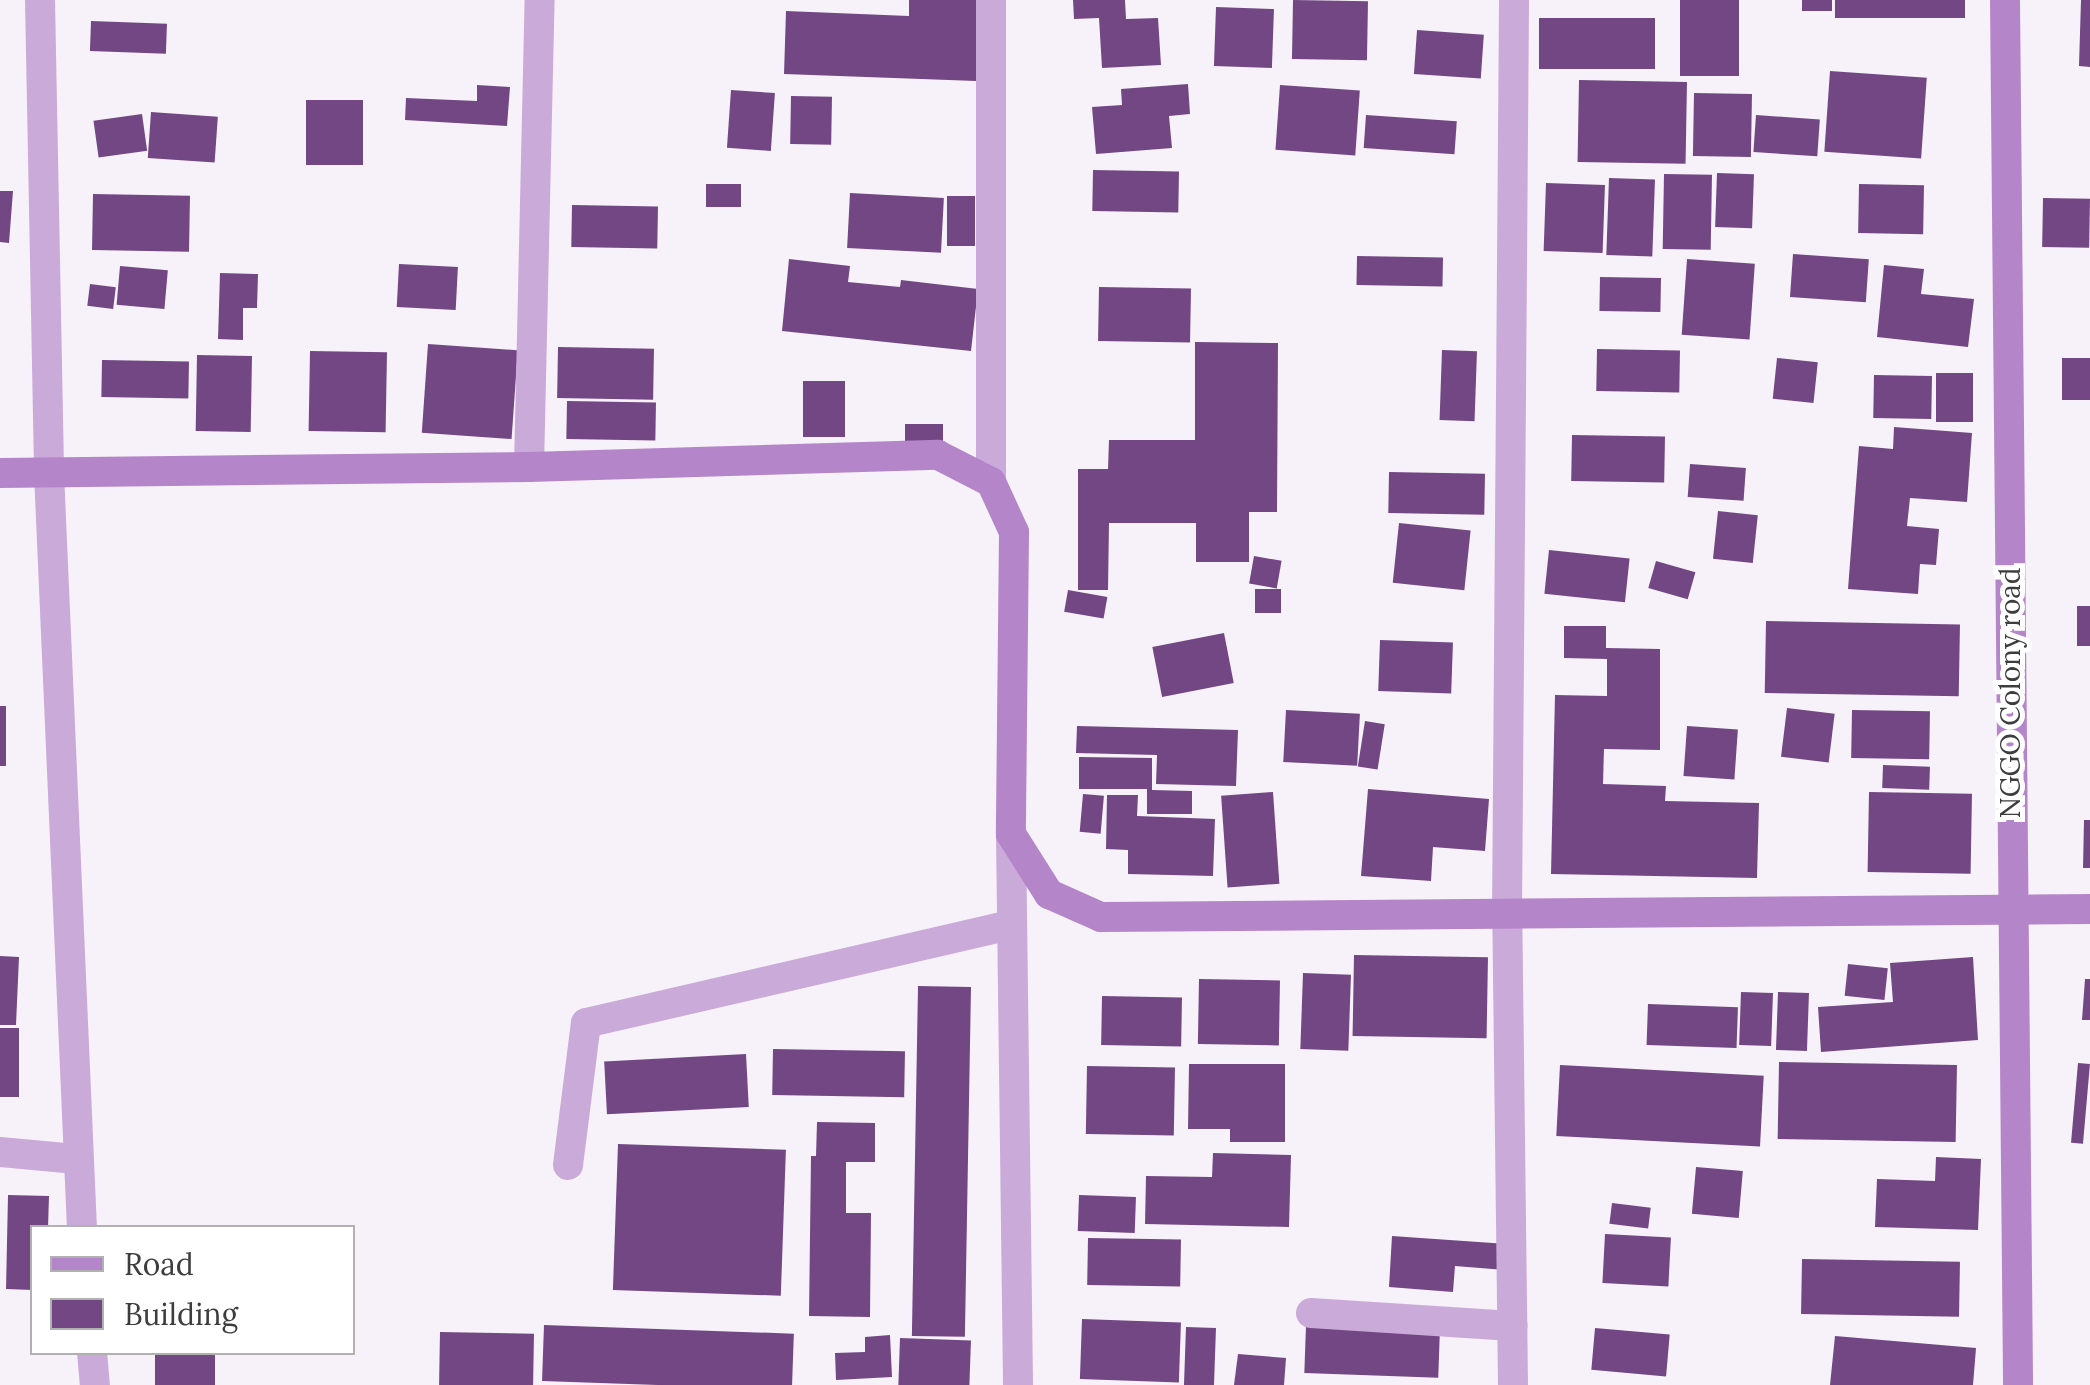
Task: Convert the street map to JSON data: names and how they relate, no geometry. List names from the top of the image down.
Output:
{
  "streets": {
    "street": ["NGGO Colony road"]
  },
  "legend": ["Road", "Building"]
}
